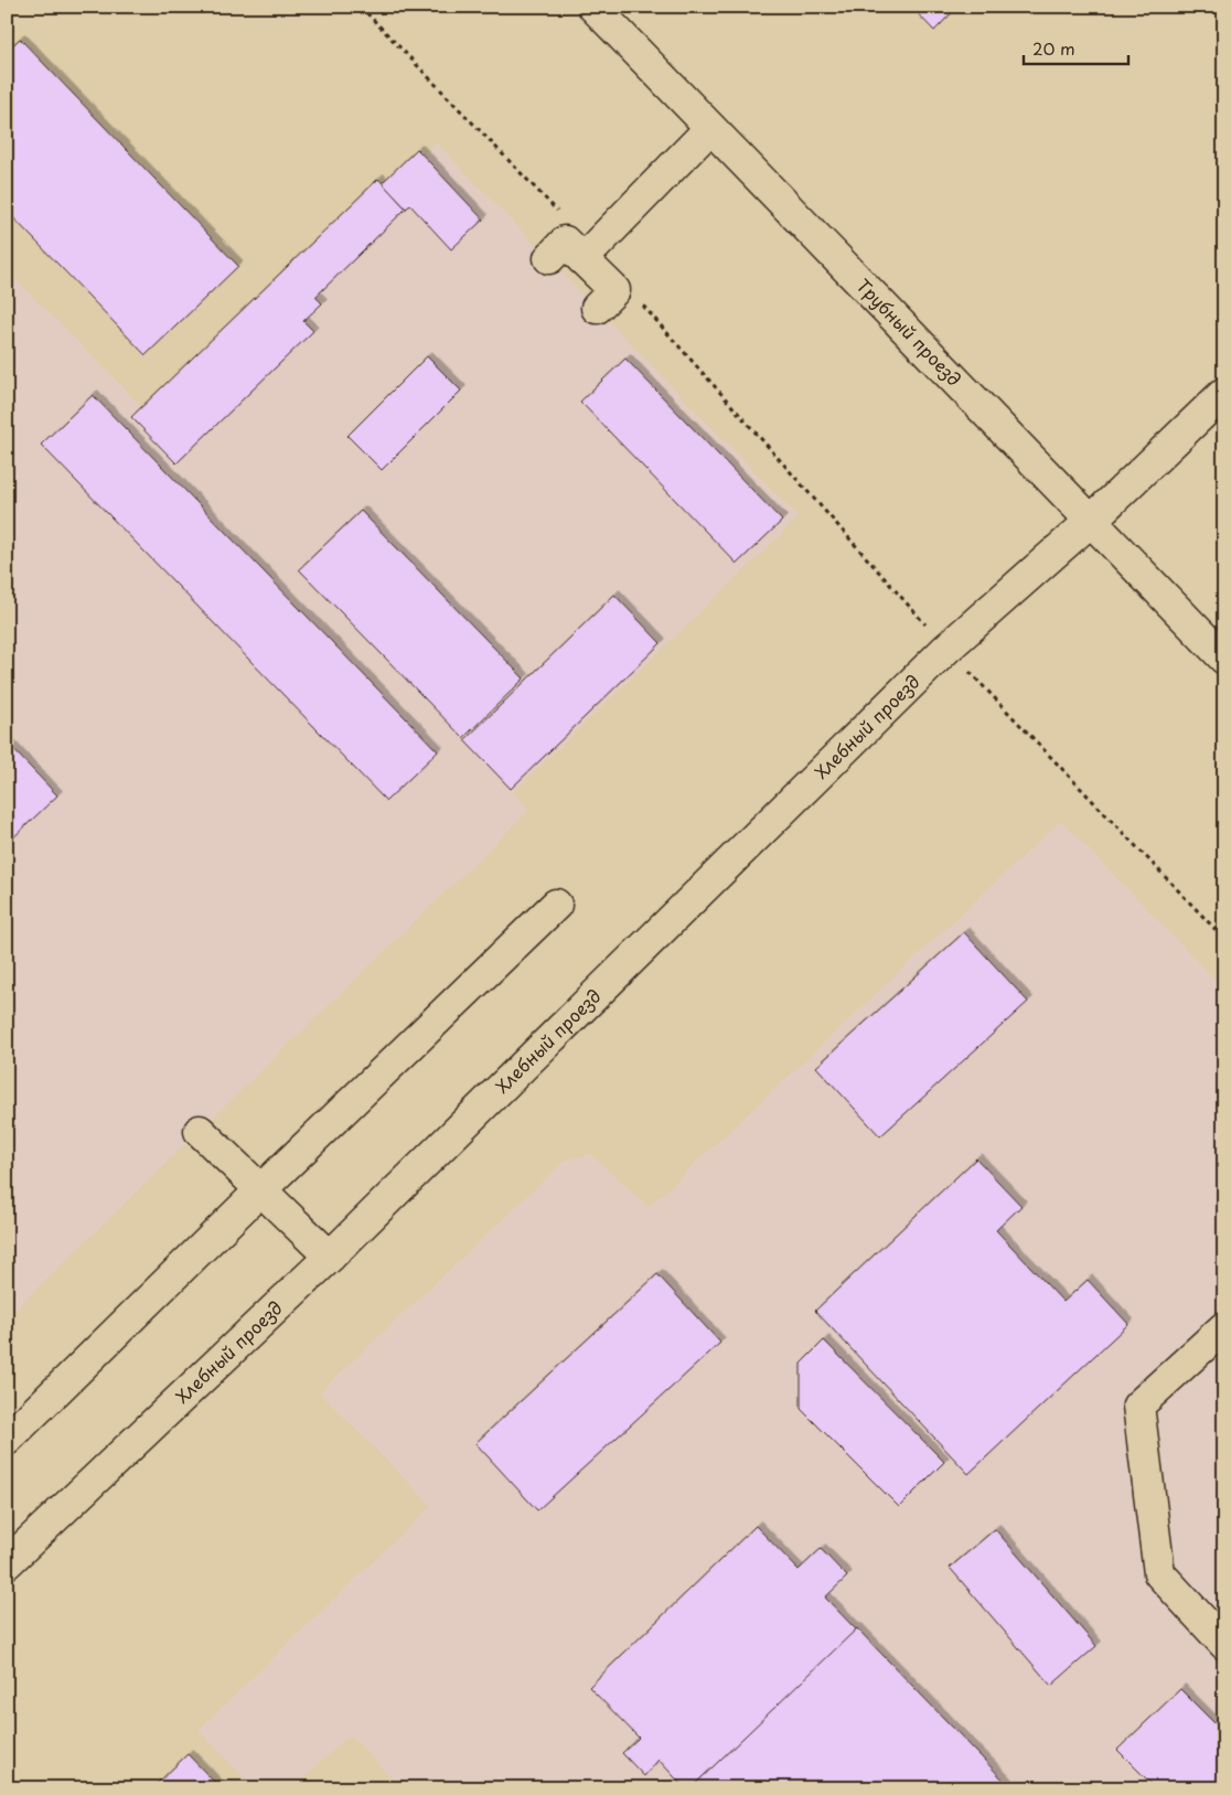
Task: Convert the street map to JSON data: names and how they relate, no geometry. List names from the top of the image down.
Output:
{
  "streets": {
    "street": ["Трубный проезд", "Хлебный проезд"]
  },
  "crossings": [
    ["Трубный проезд", "Хлебный проезд"]
  ],
  "scale_bar": "20 m"
}
